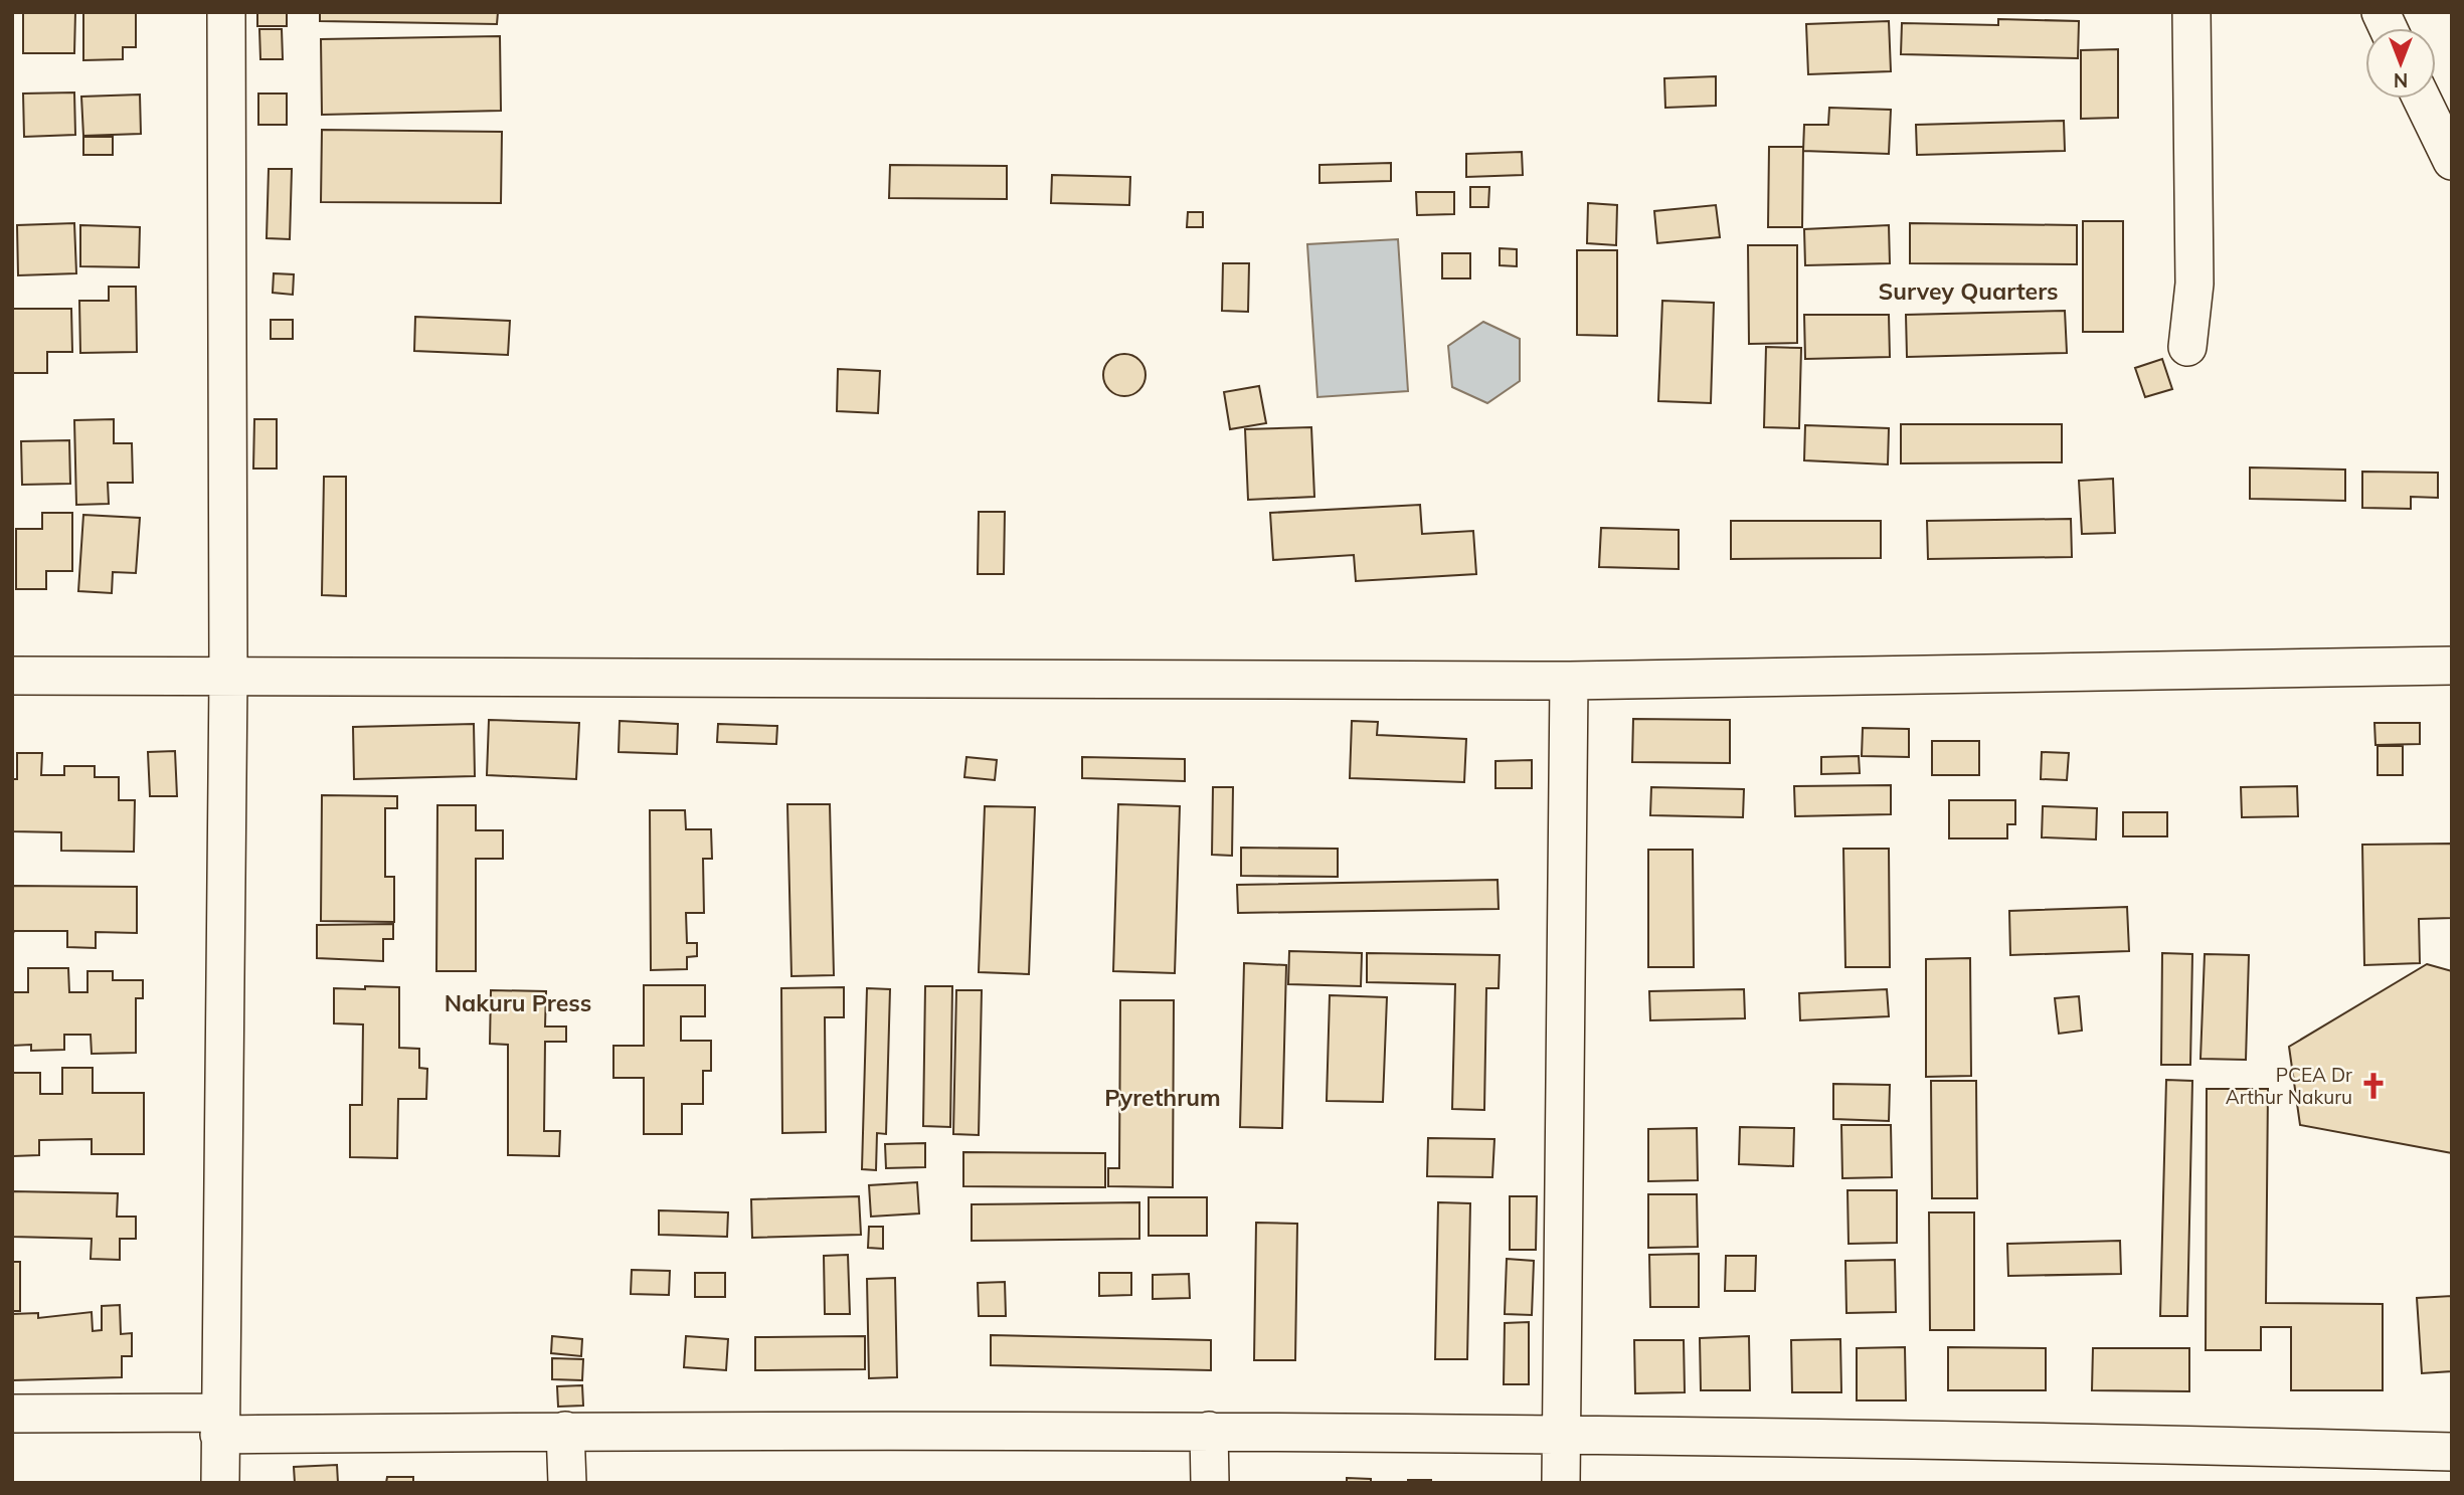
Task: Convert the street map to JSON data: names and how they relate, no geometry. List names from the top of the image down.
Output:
{
  "districts": ["Survey Quarters", "Nakuru Press", "Pyrethrum"],
  "places": {
    "church": ["PCEA Dr Arthur Nakuru"]
  },
  "north": "bottom"
}
